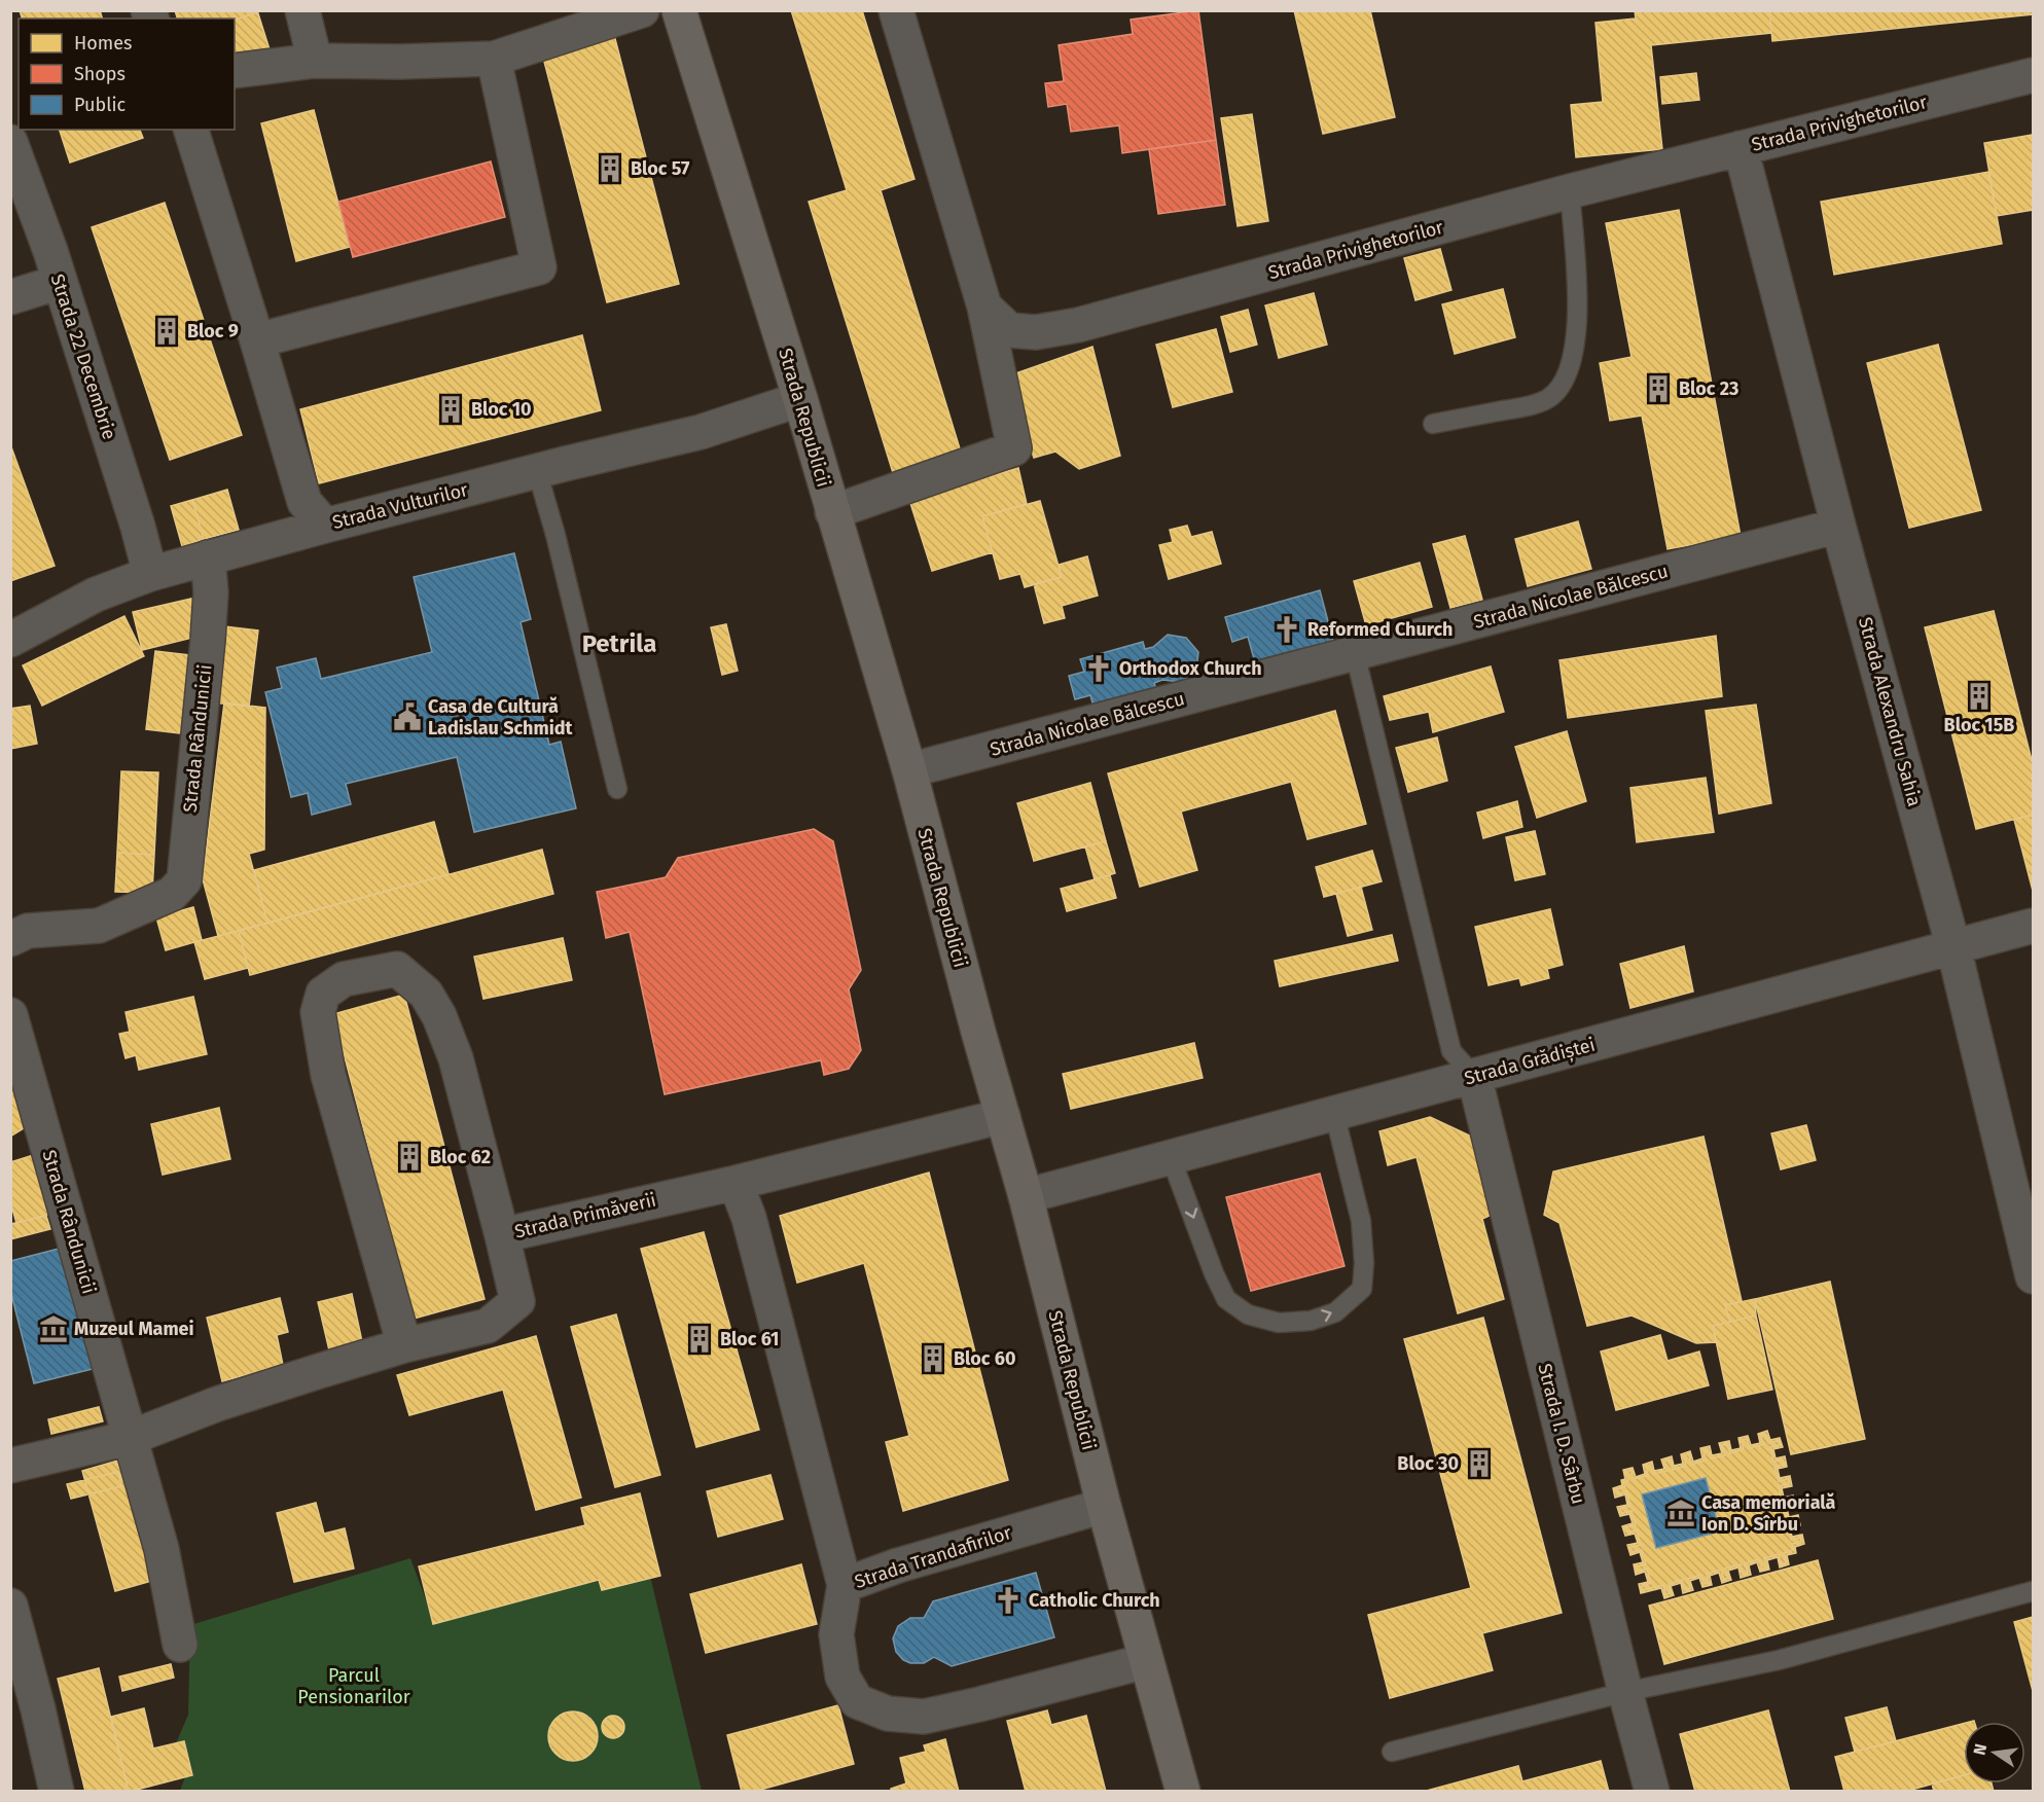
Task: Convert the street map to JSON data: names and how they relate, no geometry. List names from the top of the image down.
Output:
{
  "streets": {
    "main road": ["Strada Republicii"],
    "street": [
      "Strada Privighetorilor",
      "Strada 22 Decembrie",
      "Strada Vulturilor",
      "Strada Nicolae Bălcescu",
      "Strada Alexandru Sahia",
      "Strada Rândunicii",
      "Strada Grădiștei",
      "Strada Primăverii",
      "Strada I. D. Sârbu",
      "Strada Trandafirilor"
    ]
  },
  "crossings": [
    ["Strada Privighetorilor", "Strada Alexandru Sahia"],
    ["Strada 22 Decembrie", "Strada Vulturilor"],
    ["Strada Republicii", "Strada Vulturilor"],
    ["Strada Republicii", "Strada Nicolae Bălcescu"],
    ["Strada Republicii", "Strada Grădiștei"],
    ["Strada Republicii", "Strada Primăverii"],
    ["Strada Republicii", "Strada Trandafirilor"],
    ["Strada Vulturilor", "Strada Rândunicii"],
    ["Strada Nicolae Bălcescu", "Strada Alexandru Sahia"],
    ["Strada Alexandru Sahia", "Strada Grădiștei"],
    ["Strada Rândunicii", "Strada Primăverii"],
    ["Strada Grădiștei", "Strada I. D. Sârbu"]
  ],
  "districts": ["Petrila"],
  "parks": ["Parcul Pensionarilor"],
  "places": {
    "building": [
      "Bloc 57",
      "Bloc 9",
      "Bloc 23",
      "Bloc 10",
      "Bloc 15B",
      "Bloc 62",
      "Bloc 61",
      "Bloc 60",
      "Bloc 30"
    ],
    "church": ["Reformed Church", "Orthodox Church", "Catholic Church"],
    "public building": ["Casa de Cultură Ladislau Schmidt"],
    "museum": ["Muzeul Mamei", "Casa memorială Ion D. Sîrbu"]
  },
  "legend": ["Homes", "Shops", "Public"],
  "north": "left"
}
